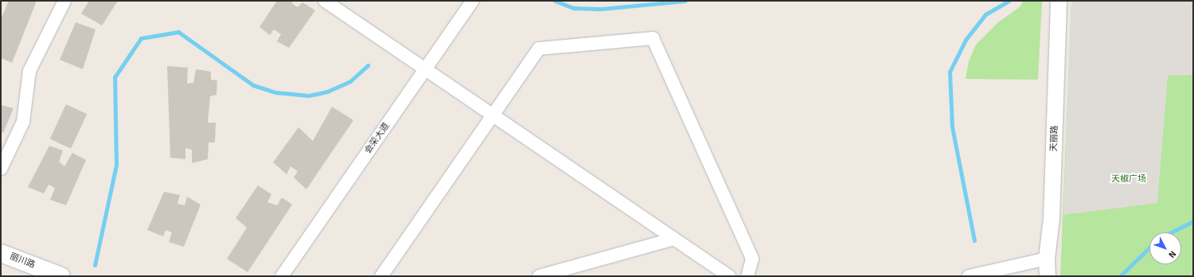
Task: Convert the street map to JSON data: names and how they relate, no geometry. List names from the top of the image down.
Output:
{
  "streets": {
    "main road": ["丽川路"],
    "street": ["会荣大道", "天丽路"]
  },
  "parks": ["天椒广场"],
  "north": "bottom right"
}
